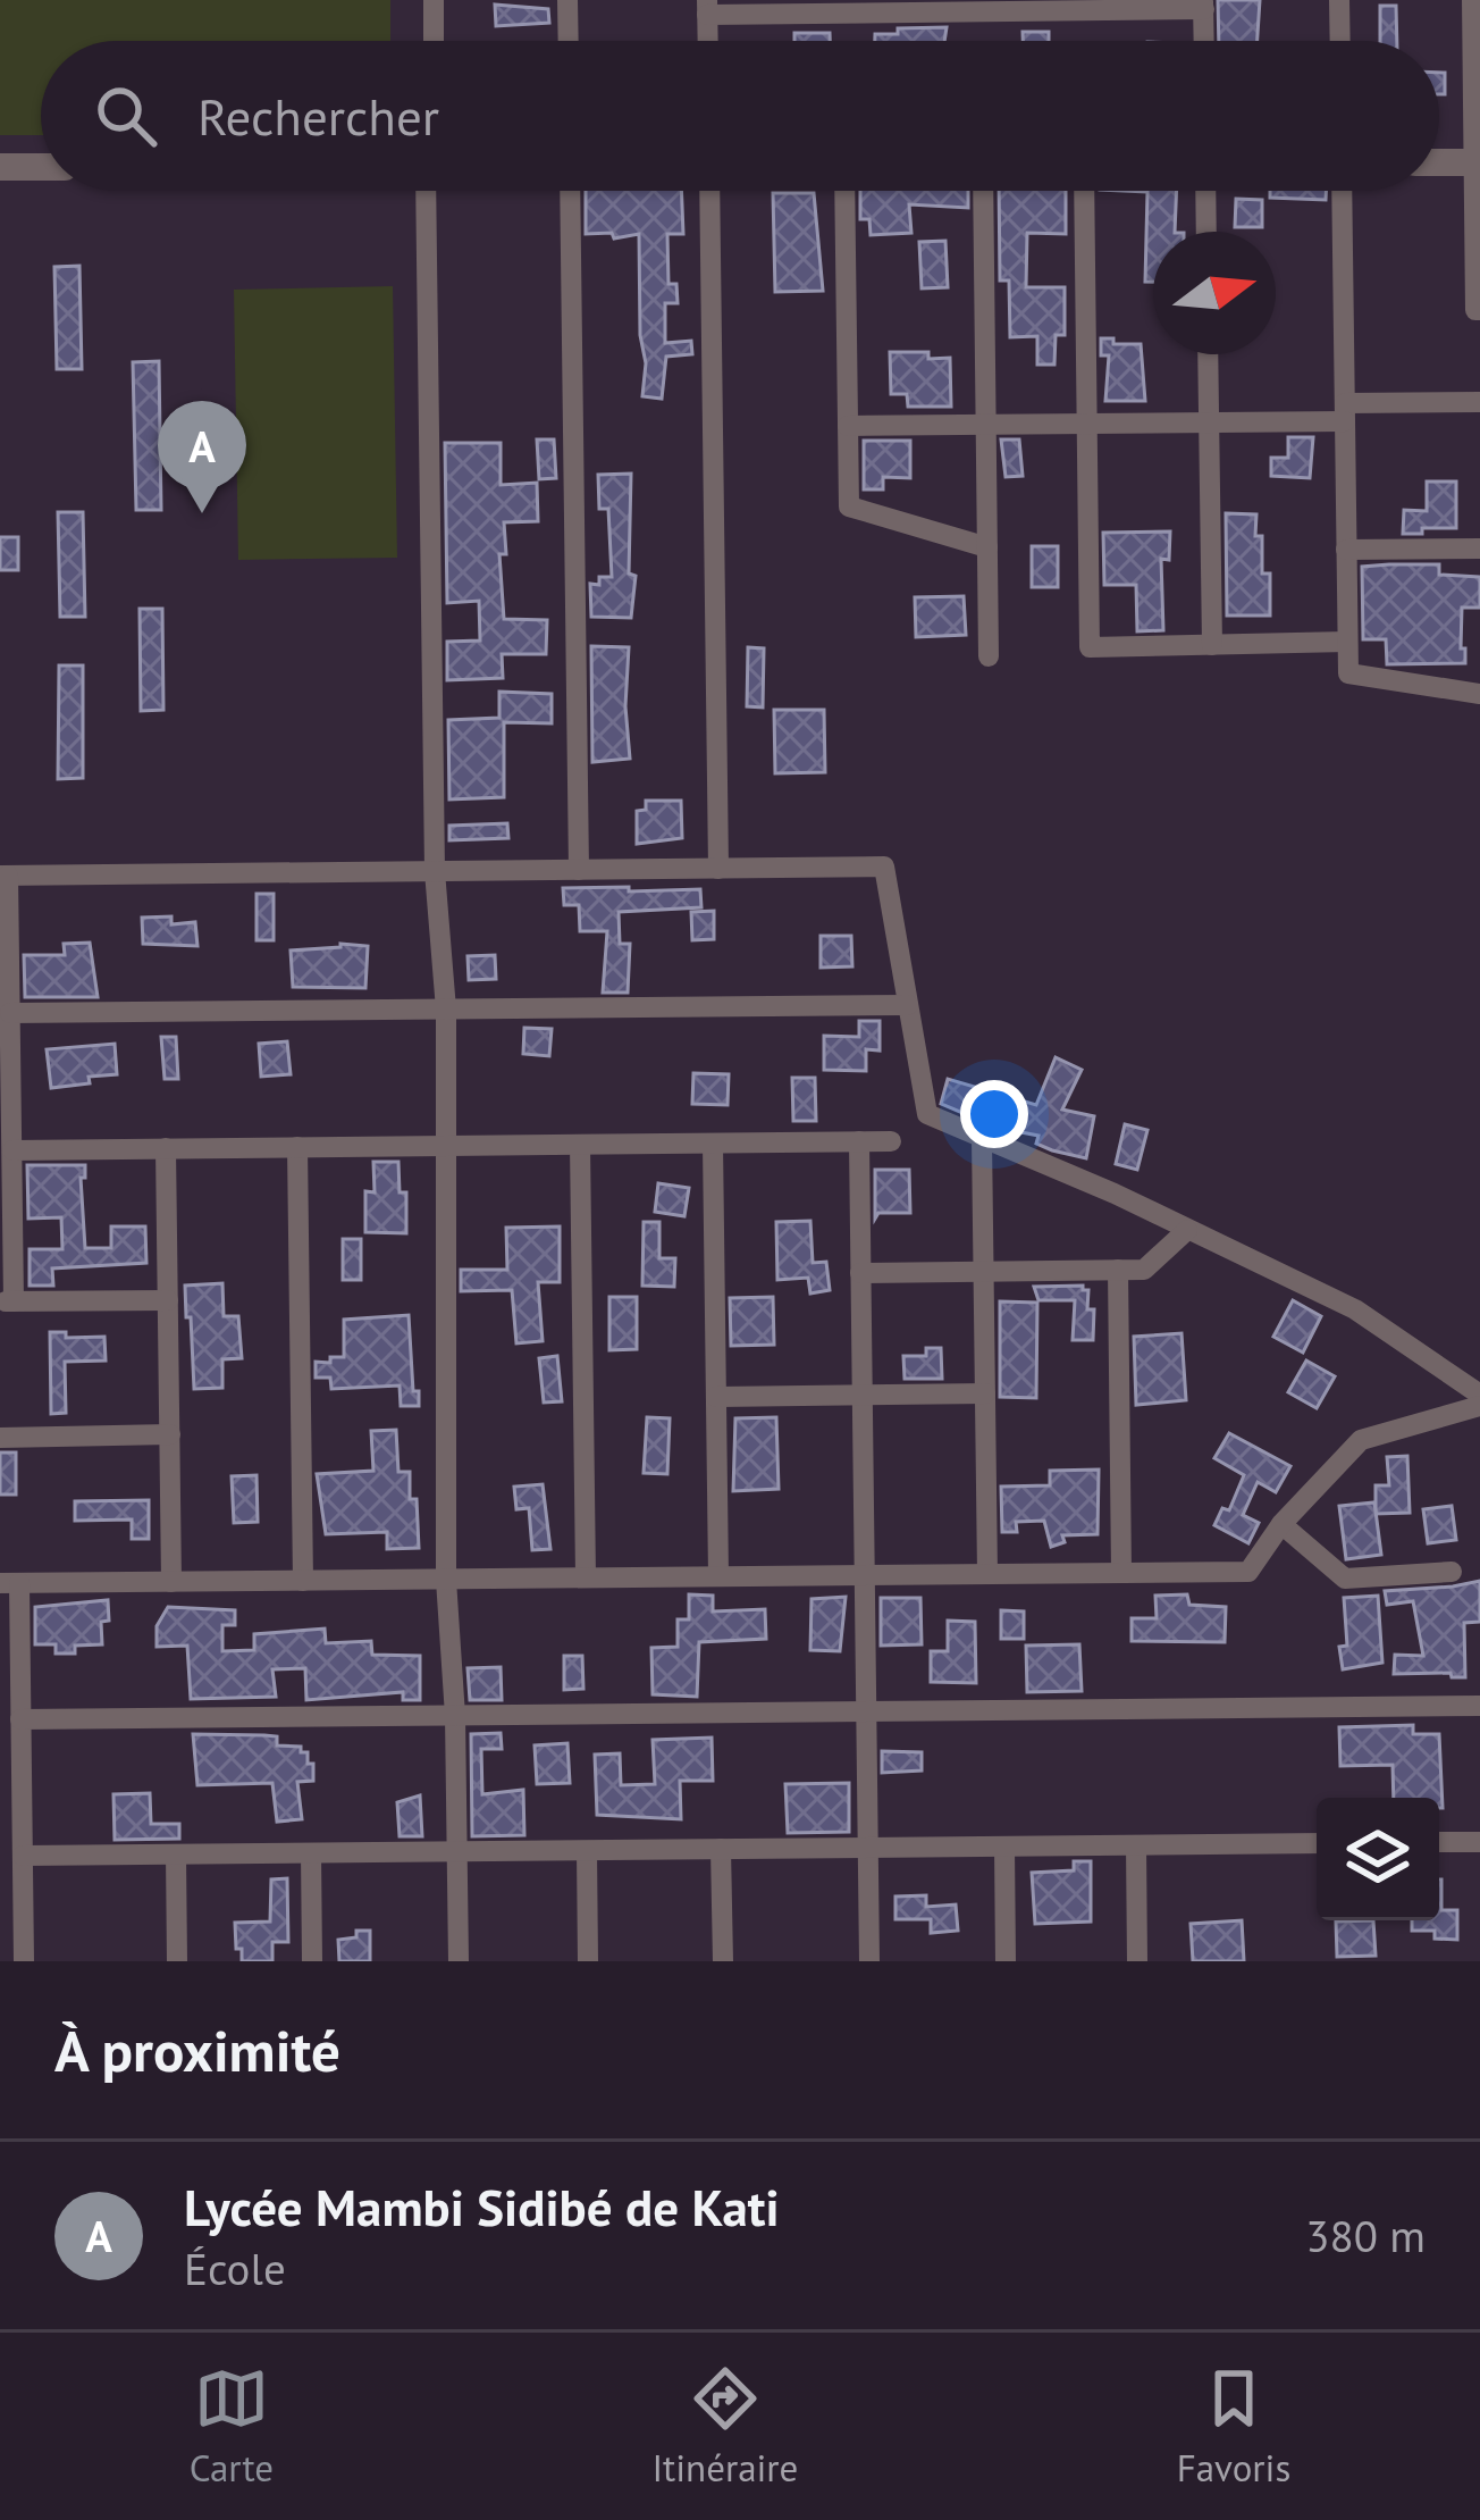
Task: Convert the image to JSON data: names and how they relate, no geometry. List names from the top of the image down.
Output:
{
  "north": "right",
  "page": {
    "search": "Rechercher",
    "pins": "A",
    "heading": "À proximité",
    "list": [
      {
        "mark": "A",
        "name": "Lycée Mambi Sidibé de Kati",
        "note": "École",
        "value": "380 m"
      }
    ],
    "nav": ["Carte", "Itinéraire", "Favoris"]
  }
}
